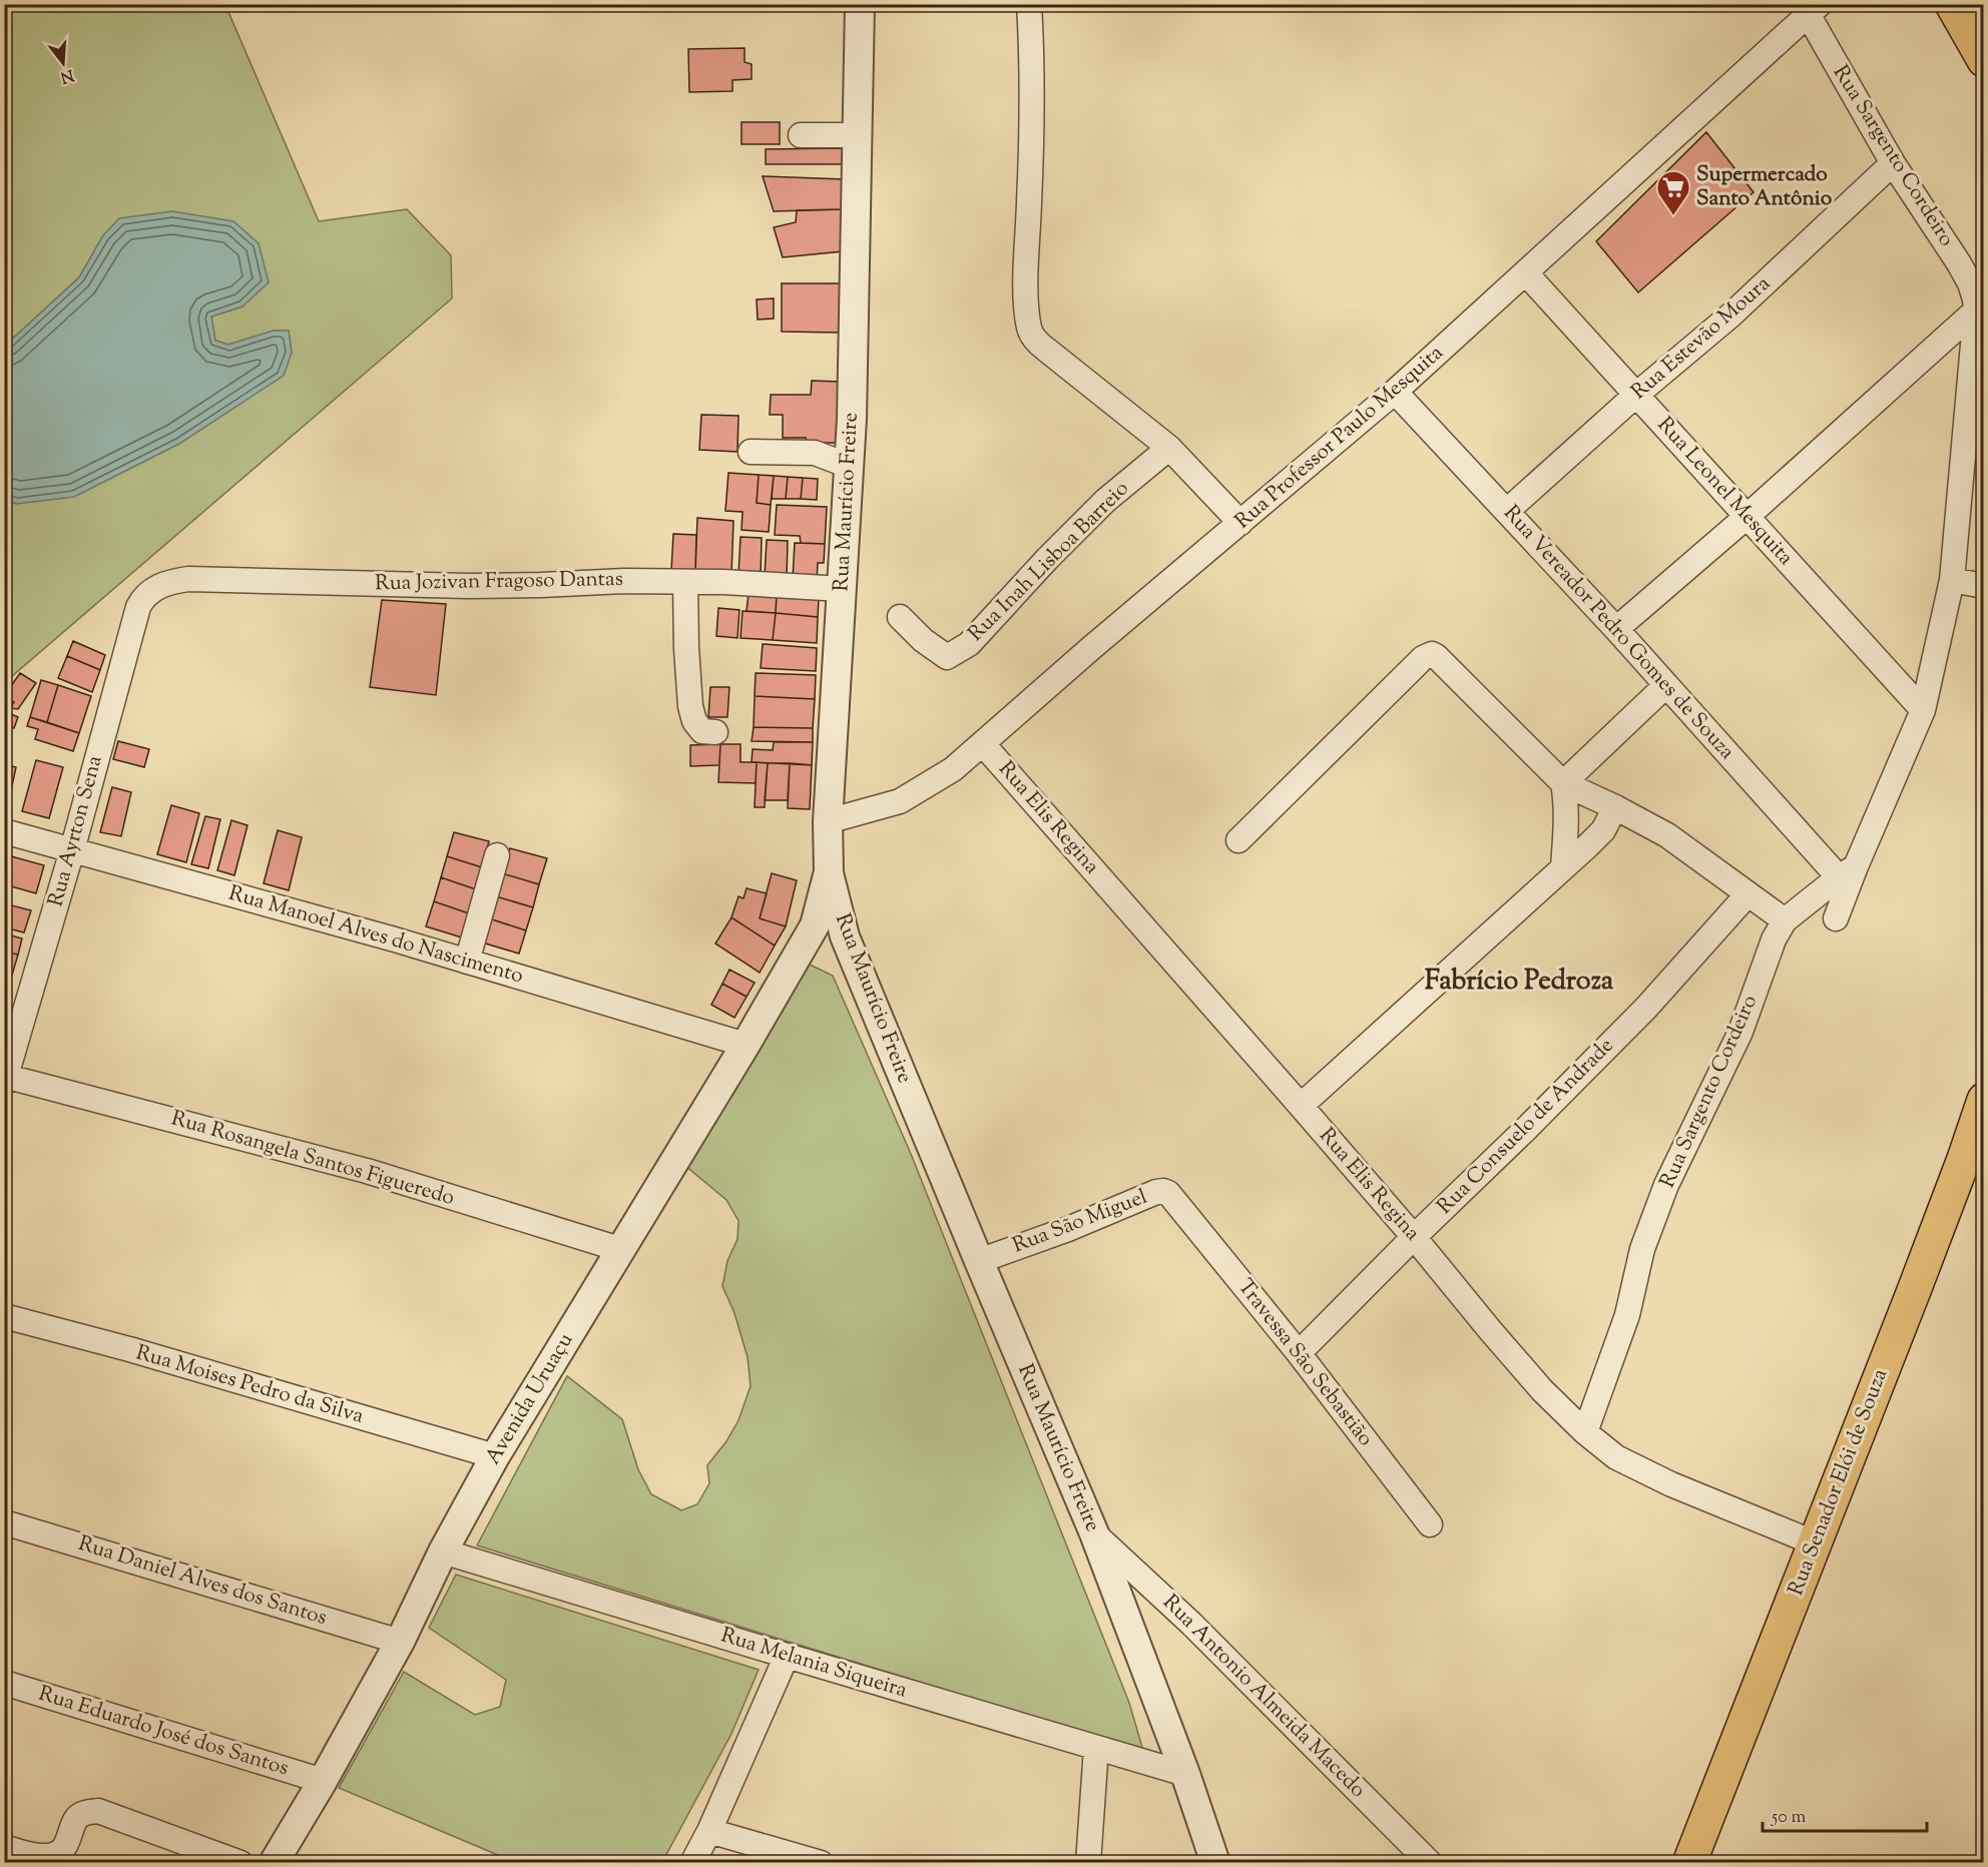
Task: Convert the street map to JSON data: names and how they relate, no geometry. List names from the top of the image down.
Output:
{
  "streets": {
    "main road": ["Rua Senador Elói de Souza"],
    "street": [
      "Rua Sargento Cordeiro",
      "Rua Estevão Moura",
      "Rua Professor Paulo Mesquita",
      "Rua Leonel Mesquita",
      "Rua Maurício Freire",
      "Rua Inah Lisboa Barreio",
      "Rua Jozivan Fragoso Dantas",
      "Rua Vereador Pedro Gomes de Souza",
      "Rua Elis Regina",
      "Rua Ayrton Sena",
      "Rua Manoel Alves do Nascimento",
      "Rua Consuelo de Andrade",
      "Rua Rosangela Santos Figueredo",
      "Rua São Miguel",
      "Travessa São Sebastião",
      "Rua Moises Pedro da Silva",
      "Avenida Uruaçu",
      "Rua Daniel Alves dos Santos",
      "Rua Melania Siqueira",
      "Rua Antonio Almeida Macedo",
      "Rua Eduardo José dos Santos"
    ]
  },
  "crossings": [
    ["Rua Sargento Cordeiro", "Rua Estevão Moura"],
    ["Rua Sargento Cordeiro", "Rua Professor Paulo Mesquita"],
    ["Rua Sargento Cordeiro", "Rua Leonel Mesquita"],
    ["Rua Sargento Cordeiro", "Rua Vereador Pedro Gomes de Souza"],
    ["Rua Sargento Cordeiro", "Rua Elis Regina"],
    ["Rua Estevão Moura", "Rua Leonel Mesquita"],
    ["Rua Estevão Moura", "Rua Vereador Pedro Gomes de Souza"],
    ["Rua Professor Paulo Mesquita", "Rua Leonel Mesquita"],
    ["Rua Professor Paulo Mesquita", "Rua Maurício Freire"],
    ["Rua Professor Paulo Mesquita", "Rua Vereador Pedro Gomes de Souza"],
    ["Rua Professor Paulo Mesquita", "Rua Elis Regina"],
    ["Rua Maurício Freire", "Rua Jozivan Fragoso Dantas"],
    ["Rua Maurício Freire", "Rua São Miguel"],
    ["Rua Maurício Freire", "Avenida Uruaçu"],
    ["Rua Maurício Freire", "Rua Melania Siqueira"],
    ["Rua Maurício Freire", "Rua Antonio Almeida Macedo"],
    ["Rua Jozivan Fragoso Dantas", "Rua Ayrton Sena"],
    ["Rua Elis Regina", "Rua Consuelo de Andrade"],
    ["Rua Elis Regina", "Rua Senador Elói de Souza"],
    ["Rua Ayrton Sena", "Rua Manoel Alves do Nascimento"],
    ["Rua Ayrton Sena", "Rua Rosangela Santos Figueredo"],
    ["Rua Manoel Alves do Nascimento", "Avenida Uruaçu"],
    ["Rua Consuelo de Andrade", "Travessa São Sebastião"],
    ["Rua Rosangela Santos Figueredo", "Avenida Uruaçu"],
    ["Rua São Miguel", "Travessa São Sebastião"],
    ["Rua Moises Pedro da Silva", "Avenida Uruaçu"],
    ["Avenida Uruaçu", "Rua Daniel Alves dos Santos"],
    ["Avenida Uruaçu", "Rua Melania Siqueira"],
    ["Avenida Uruaçu", "Rua Eduardo José dos Santos"]
  ],
  "districts": ["Fabrício Pedroza"],
  "places": {
    "supermarket": ["Supermercado Santo Antônio"]
  },
  "scale_bar": "50 m",
  "north": "bottom"
}
